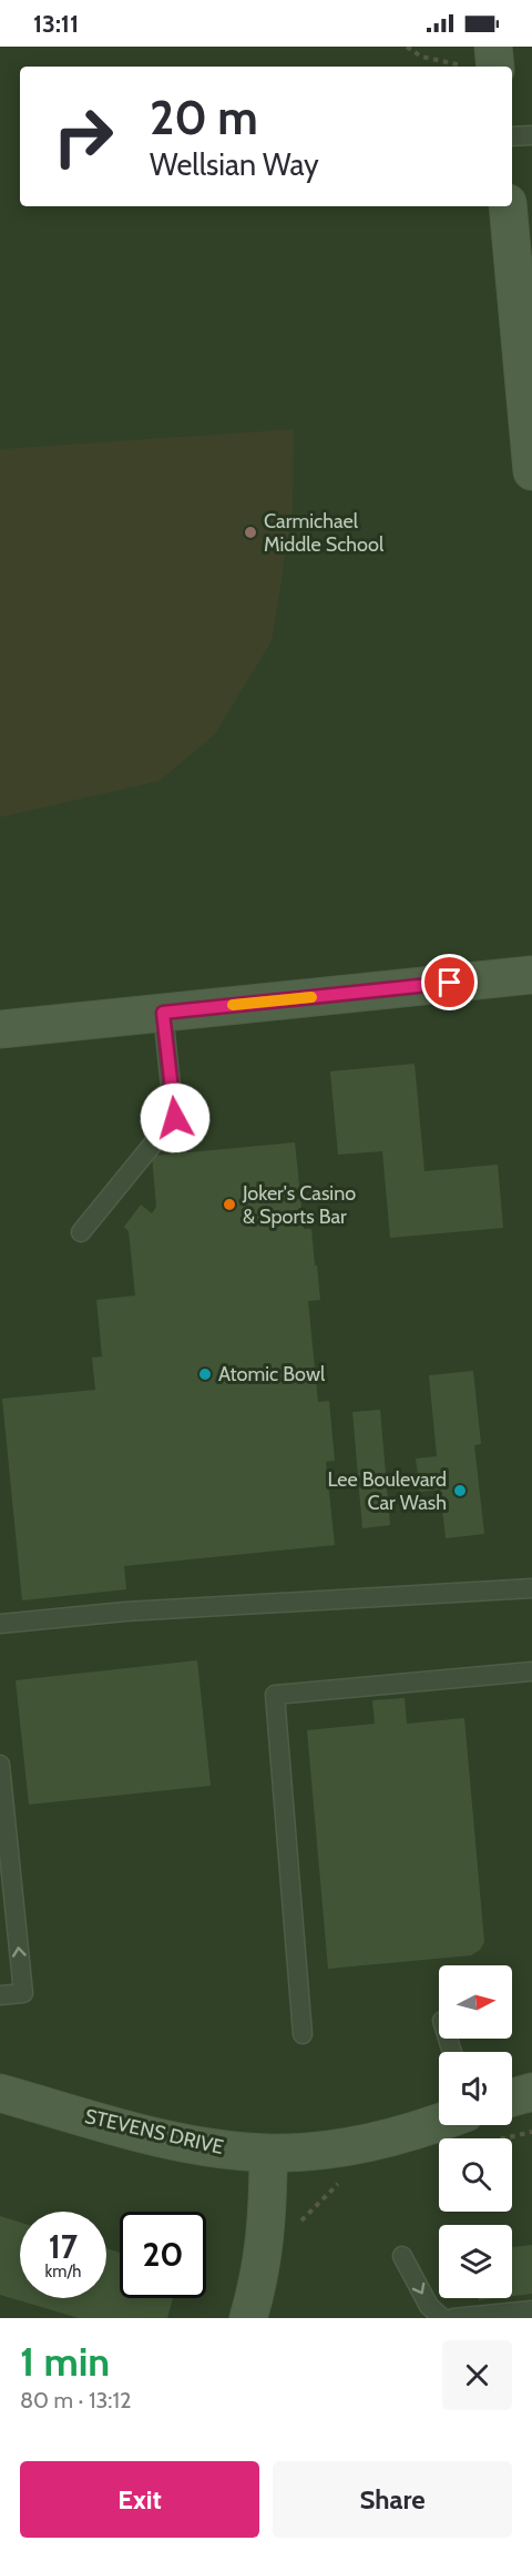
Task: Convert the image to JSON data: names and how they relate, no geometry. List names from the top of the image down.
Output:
{
  "streets": {
    "street": ["STEVENS DRIVE"]
  },
  "places": [
    "Carmichael Middle School",
    "Joker's Casino & Sports Bar",
    "Atomic Bowl",
    "Lee Boulevard Car Wash"
  ],
  "north": "right",
  "page": {
    "status": "13:11",
    "turn": ["20 m", "Wellsian Way"],
    "speed": "17 km/h",
    "limit": "20",
    "heading": ["1 min", "80 m · 13:12"],
    "buttons": ["Exit", "Share"]
  }
}
